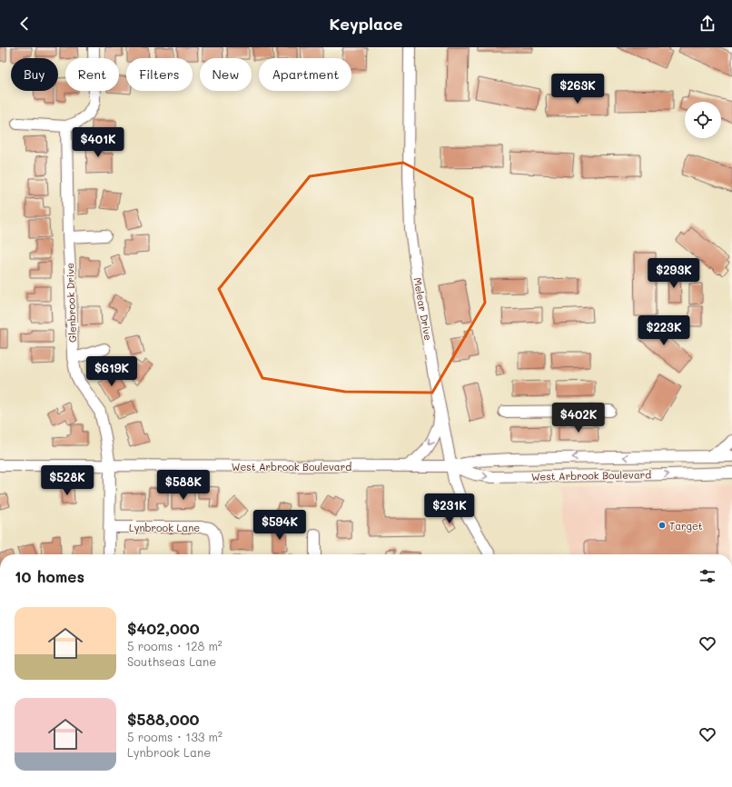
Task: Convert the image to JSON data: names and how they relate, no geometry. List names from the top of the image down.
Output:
{
  "streets": {
    "street": [
      "Glenbrook Drive",
      "Melear Drive",
      "West Arbrook Boulevard",
      "Lynbrook Lane"
    ]
  },
  "crossings": [
    ["Glenbrook Drive", "West Arbrook Boulevard"],
    ["Glenbrook Drive", "Lynbrook Lane"],
    ["Melear Drive", "West Arbrook Boulevard"]
  ],
  "places": ["Target"],
  "page": {
    "header": "Keyplace",
    "chip": [
      "Buy",
      "Rent",
      "Filters",
      "New",
      "Apartment"
    ],
    "price": [
      "$263K",
      "$401K",
      "$293K",
      "$223K",
      "$619K",
      "$402K",
      "$528K",
      "$588K",
      "$231K",
      "$594K"
    ],
    "heading": "10 homes",
    "list": [
      {
        "name": "$402,000",
        "note": "5 rooms · 128 m² · Southseas Lane"
      },
      {
        "name": "$588,000",
        "note": "5 rooms · 133 m² · Lynbrook Lane"
      }
    ]
  }
}
